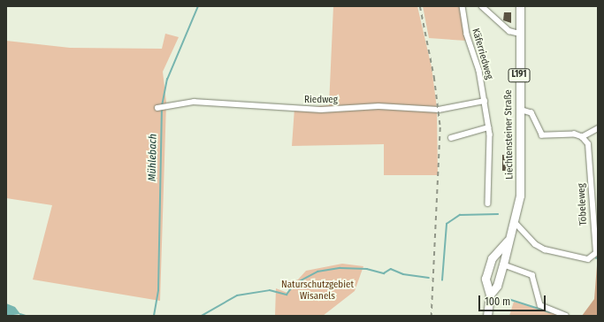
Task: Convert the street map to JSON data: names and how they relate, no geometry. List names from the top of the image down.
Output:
{
  "streets": {
    "main road": ["L191", "Liechtensteiner Straße"],
    "street": ["Käferriedweg", "Riedweg", "Töbeleweg"]
  },
  "crossings": [
    ["Käferriedweg", "Riedweg"],
    ["Liechtensteiner Straße", "Töbeleweg"]
  ],
  "water": ["Mühlebach"],
  "parks": ["Naturschutzgebiet Wisanels"],
  "scale_bar": "100 m"
}
